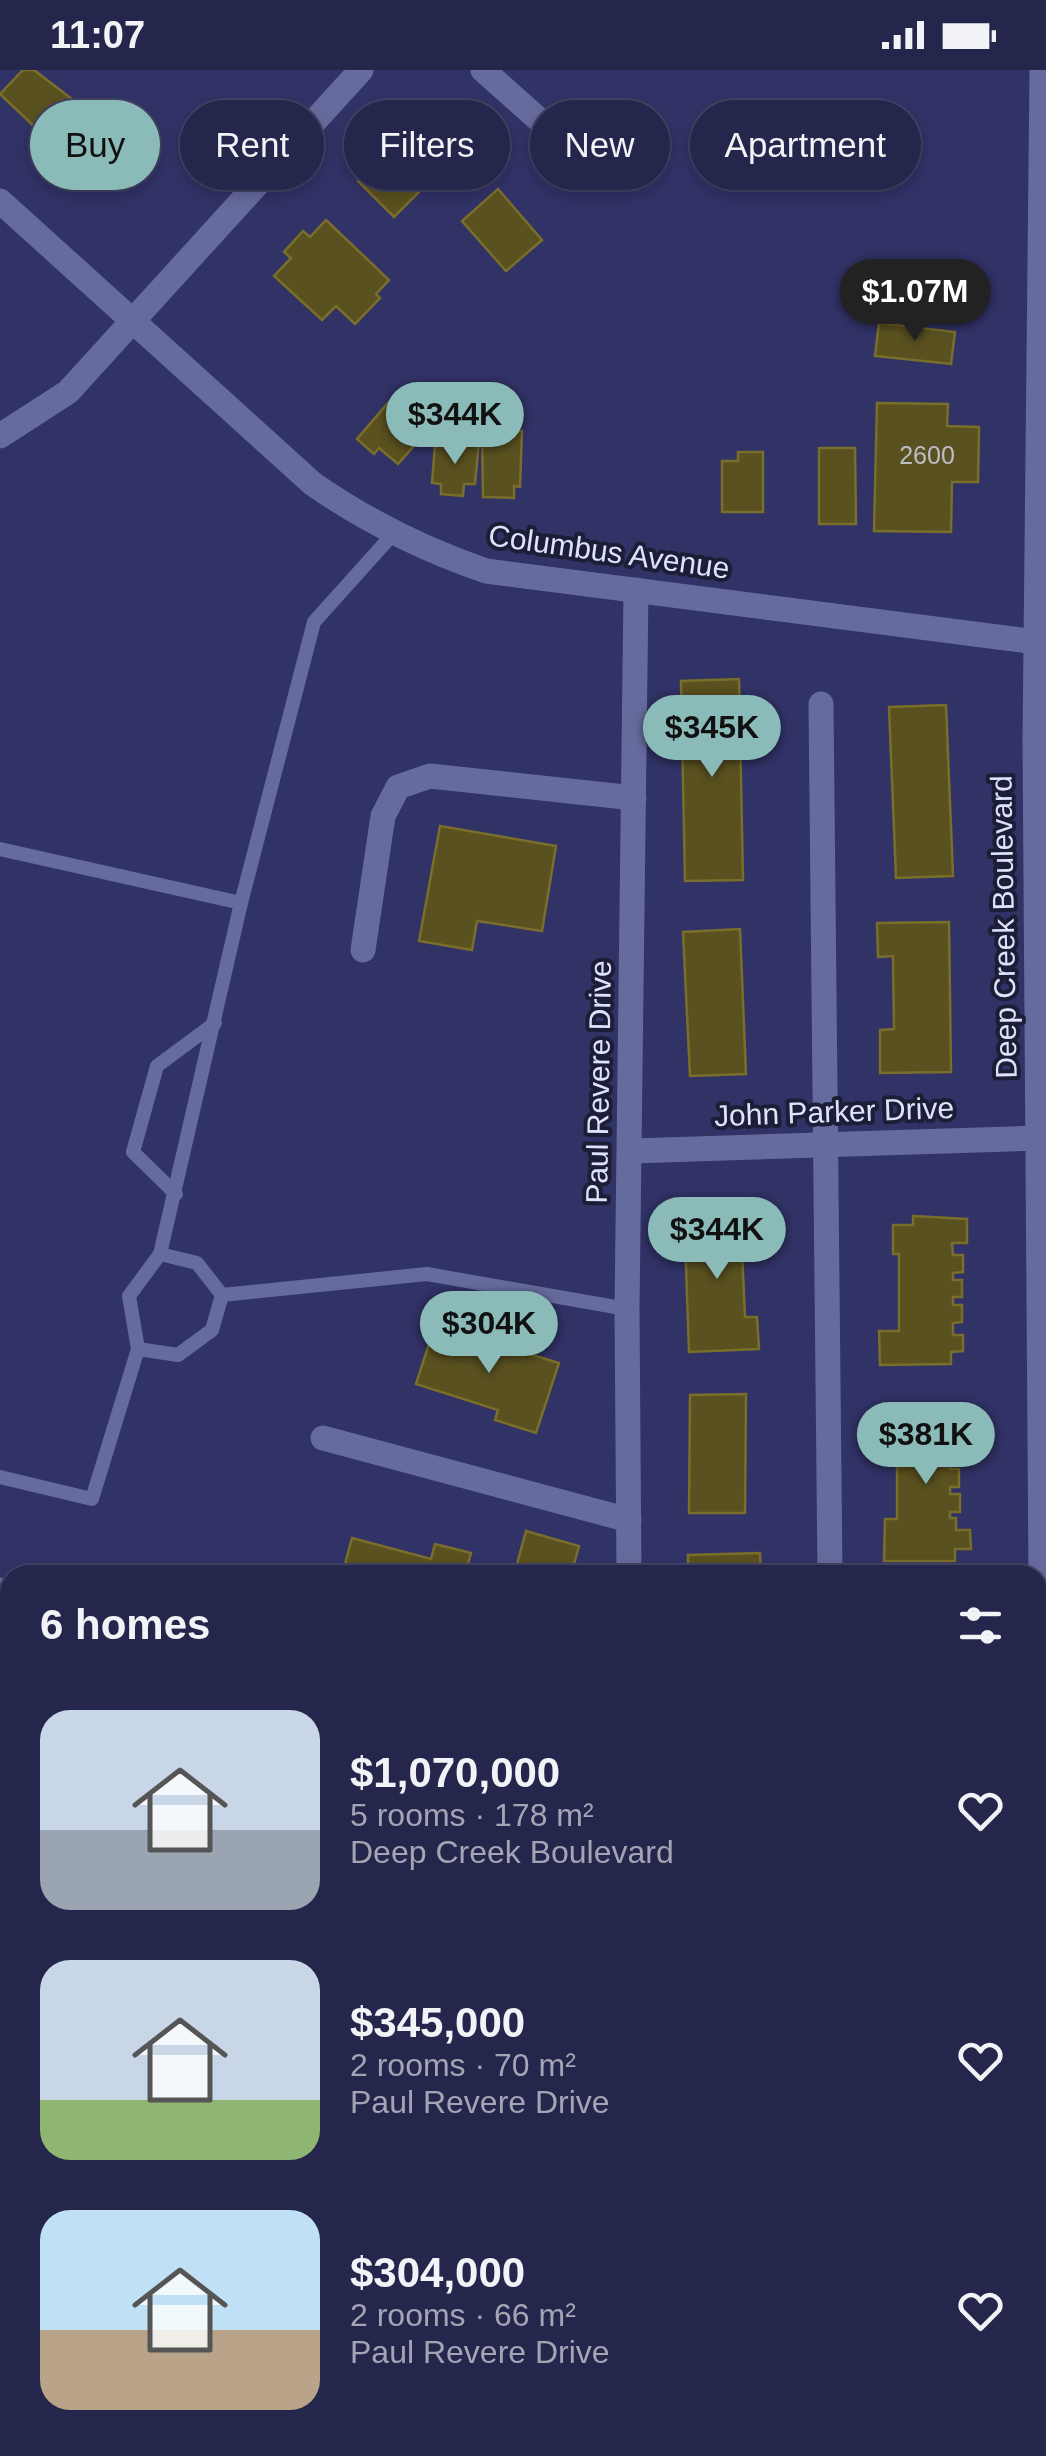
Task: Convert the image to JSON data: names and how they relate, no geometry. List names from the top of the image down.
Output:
{
  "streets": {
    "street": [
      "Columbus Avenue",
      "Deep Creek Boulevard",
      "Paul Revere Drive",
      "John Parker Drive"
    ]
  },
  "crossings": [
    ["Columbus Avenue", "Deep Creek Boulevard"],
    ["Columbus Avenue", "Paul Revere Drive"],
    ["Deep Creek Boulevard", "John Parker Drive"],
    ["Paul Revere Drive", "John Parker Drive"]
  ],
  "house_numbers": ["2600"],
  "page": {
    "status": "11:07",
    "chip": [
      "Buy",
      "Rent",
      "Filters",
      "New",
      "Apartment"
    ],
    "price": [
      "$1.07M",
      "$344K",
      "$345K",
      "$344K",
      "$304K",
      "$381K"
    ],
    "heading": "6 homes",
    "list": [
      {
        "name": "$1,070,000",
        "note": "5 rooms · 178 m² · Deep Creek Boulevard"
      },
      {
        "name": "$345,000",
        "note": "2 rooms · 70 m² · Paul Revere Drive"
      },
      {
        "name": "$304,000",
        "note": "2 rooms · 66 m² · Paul Revere Drive"
      }
    ]
  }
}
